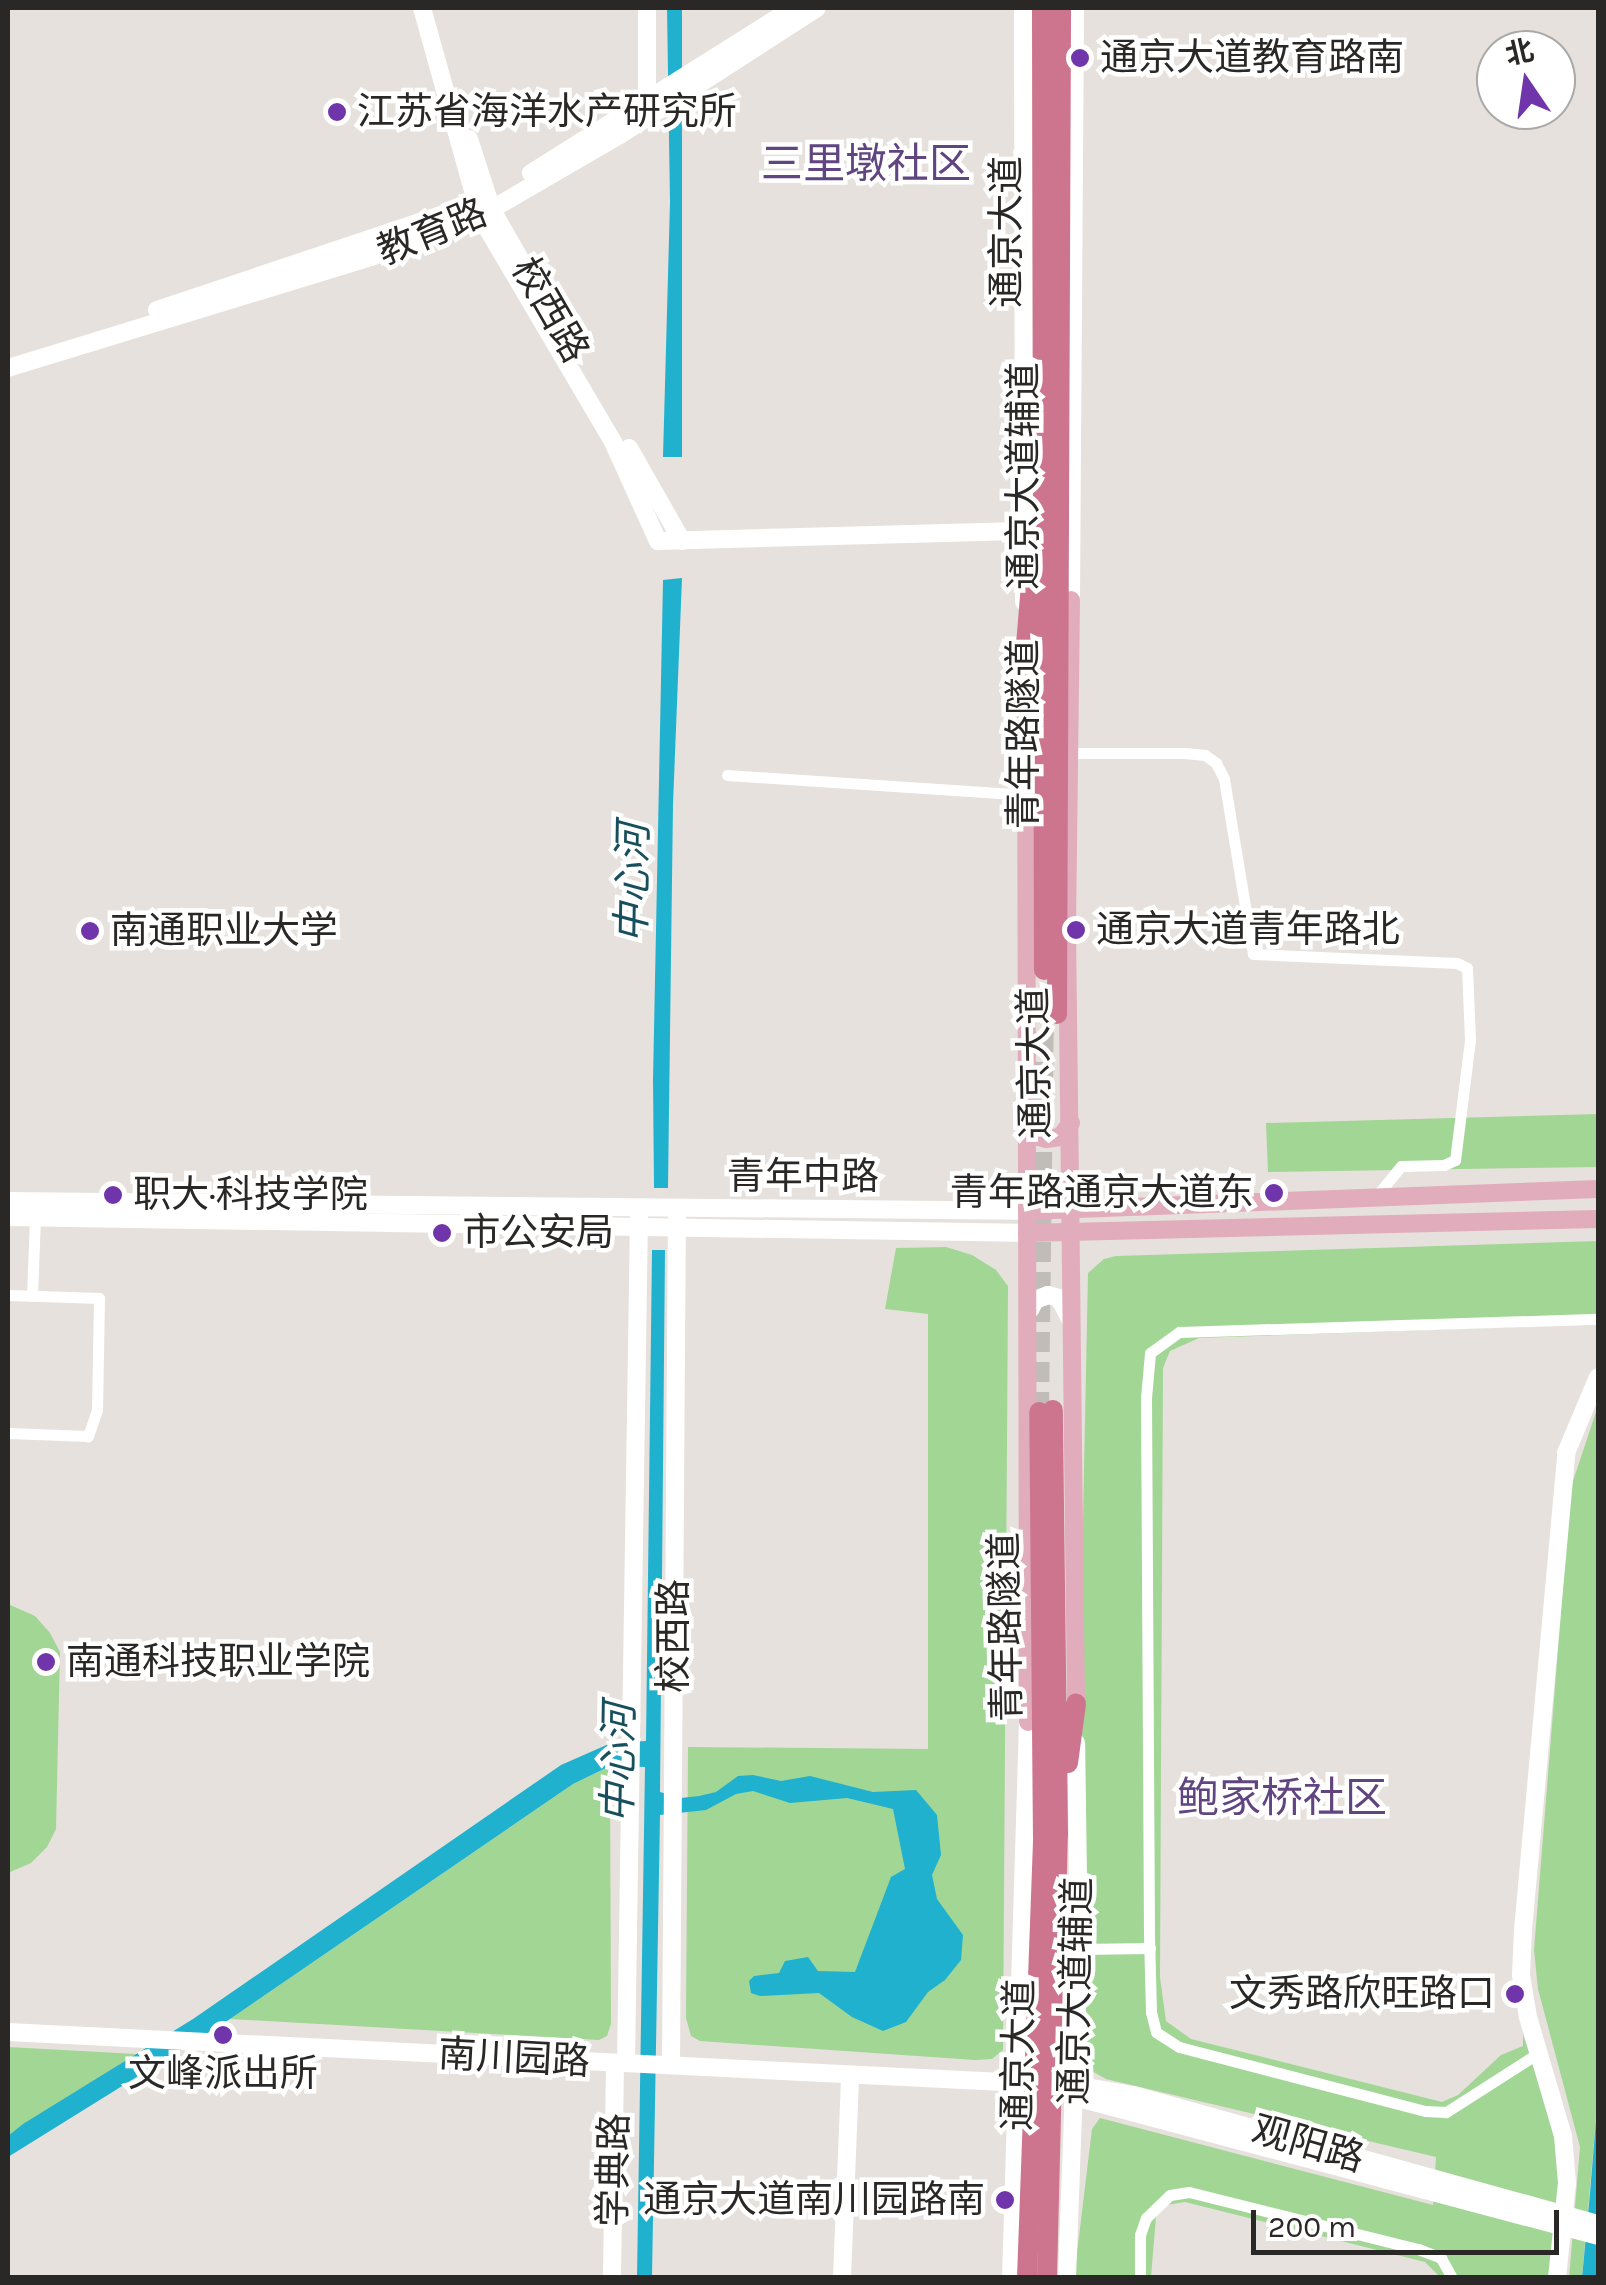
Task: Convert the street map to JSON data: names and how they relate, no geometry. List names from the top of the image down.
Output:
{
  "streets": {
    "highway": ["通京大道", "青年路隧道"],
    "main road": ["青年中路"],
    "street": [
      "教育路",
      "校西路",
      "通京大道辅道",
      "南川园路",
      "观阳路",
      "学典路"
    ]
  },
  "crossings": [
    ["教育路", "校西路"],
    ["通京大道", "通京大道辅道"],
    ["通京大道", "青年路隧道"],
    ["通京大道", "青年中路"],
    ["校西路", "青年中路"],
    ["校西路", "南川园路"],
    ["校西路", "学典路"],
    ["通京大道辅道", "南川园路"],
    ["通京大道辅道", "观阳路"],
    ["南川园路", "学典路"]
  ],
  "districts": ["三里墩社区", "鲍家桥社区"],
  "water": ["中心河"],
  "places": [
    "通京大道教育路南",
    "江苏省海洋水产研究所",
    "通京大道青年路北",
    "南通职业大学",
    "青年路通京大道东",
    "职大·科技学院",
    "市公安局",
    "南通科技职业学院",
    "文秀路欣旺路口",
    "文峰派出所",
    "通京大道南川园路南"
  ],
  "scale_bar": "200 m",
  "north": "top"
}
